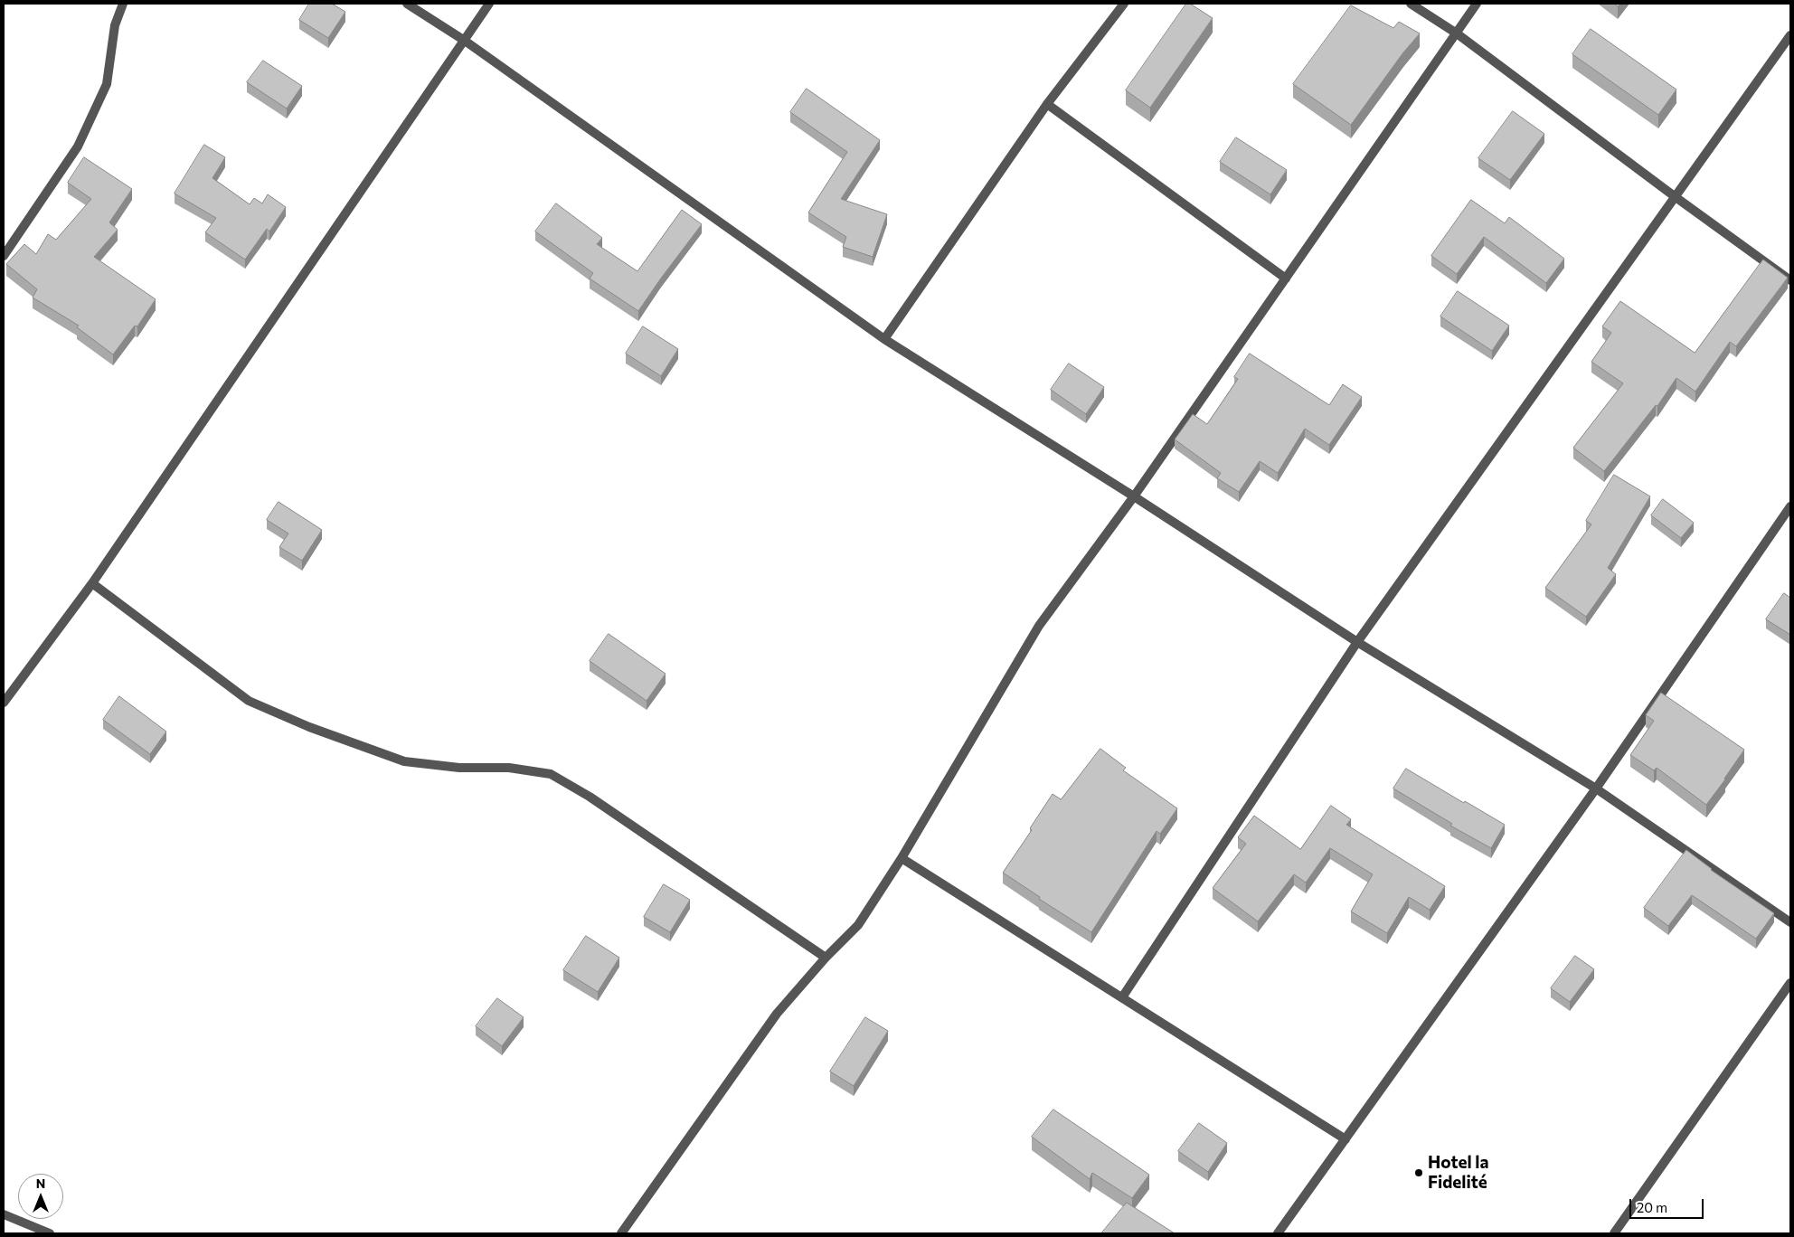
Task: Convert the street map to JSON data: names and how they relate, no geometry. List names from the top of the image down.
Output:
{
  "places": ["Hotel la Fidelité"],
  "scale_bar": "20 m",
  "north": "top"
}
